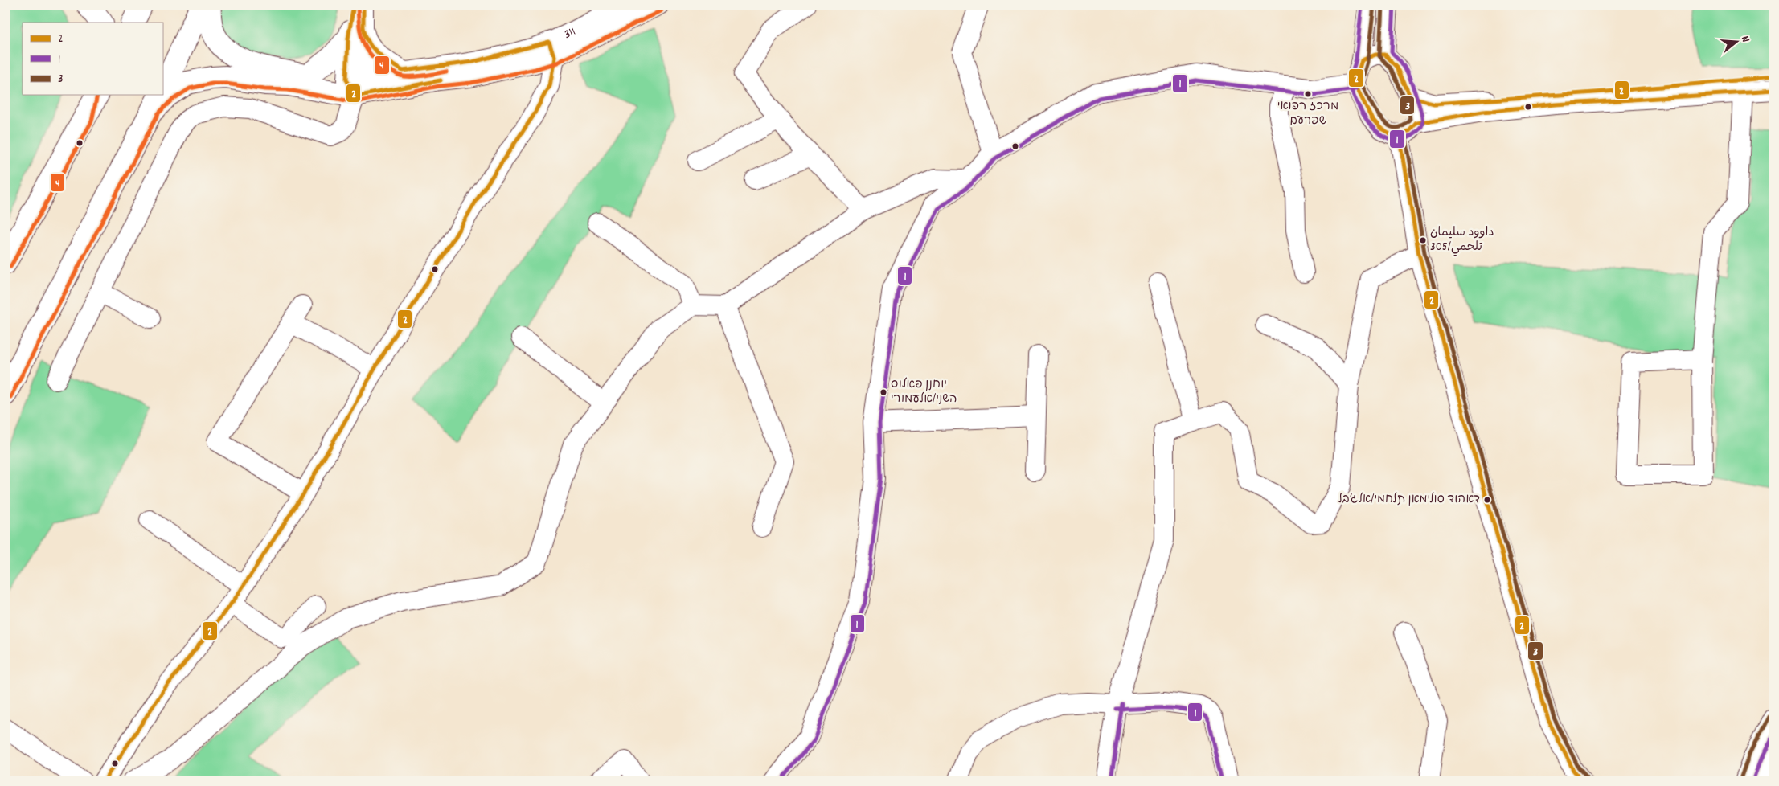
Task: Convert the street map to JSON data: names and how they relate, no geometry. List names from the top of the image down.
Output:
{
  "streets": {
    "street": ["311"]
  },
  "places": [
    "מרכז רפואי שפרעם",
    "داوود سليمان تلحمي/305",
    "יוחנן פאלוס השני/אלעמורי",
    "דאהוד סולימאן תלחמי/אלג׳בל"
  ],
  "lines": [
    "transit line 2",
    "transit line 1",
    "transit line 3",
    "transit line 4"
  ],
  "legend": ["2", "1", "3"],
  "north": "right"
}
